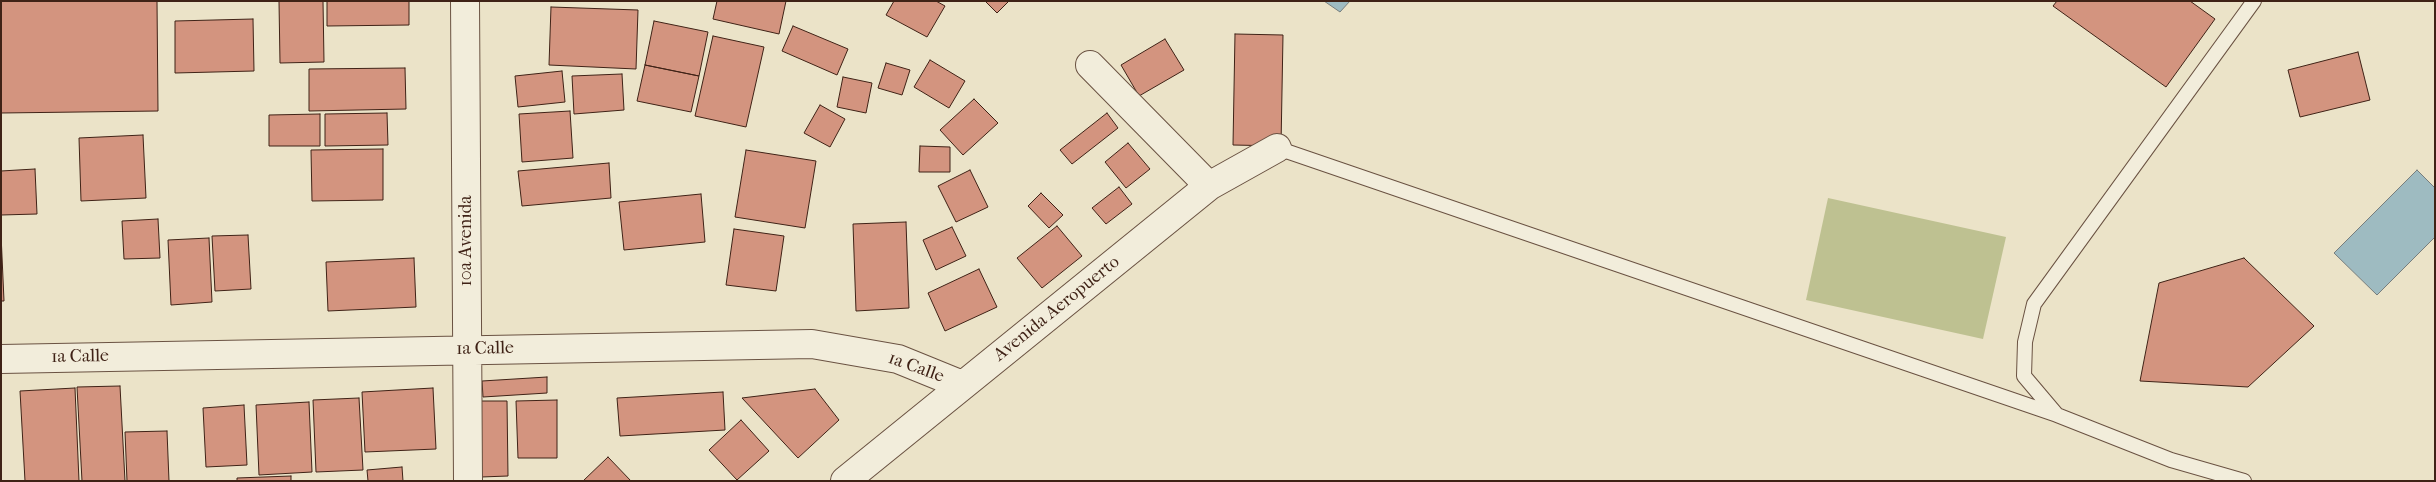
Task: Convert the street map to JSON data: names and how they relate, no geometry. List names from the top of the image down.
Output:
{
  "streets": {
    "street": ["10a Avenida", "Avenida Aeropuerto", "1a Calle"]
  },
  "crossings": [
    ["10a Avenida", "1a Calle"],
    ["Avenida Aeropuerto", "1a Calle"]
  ]
}
